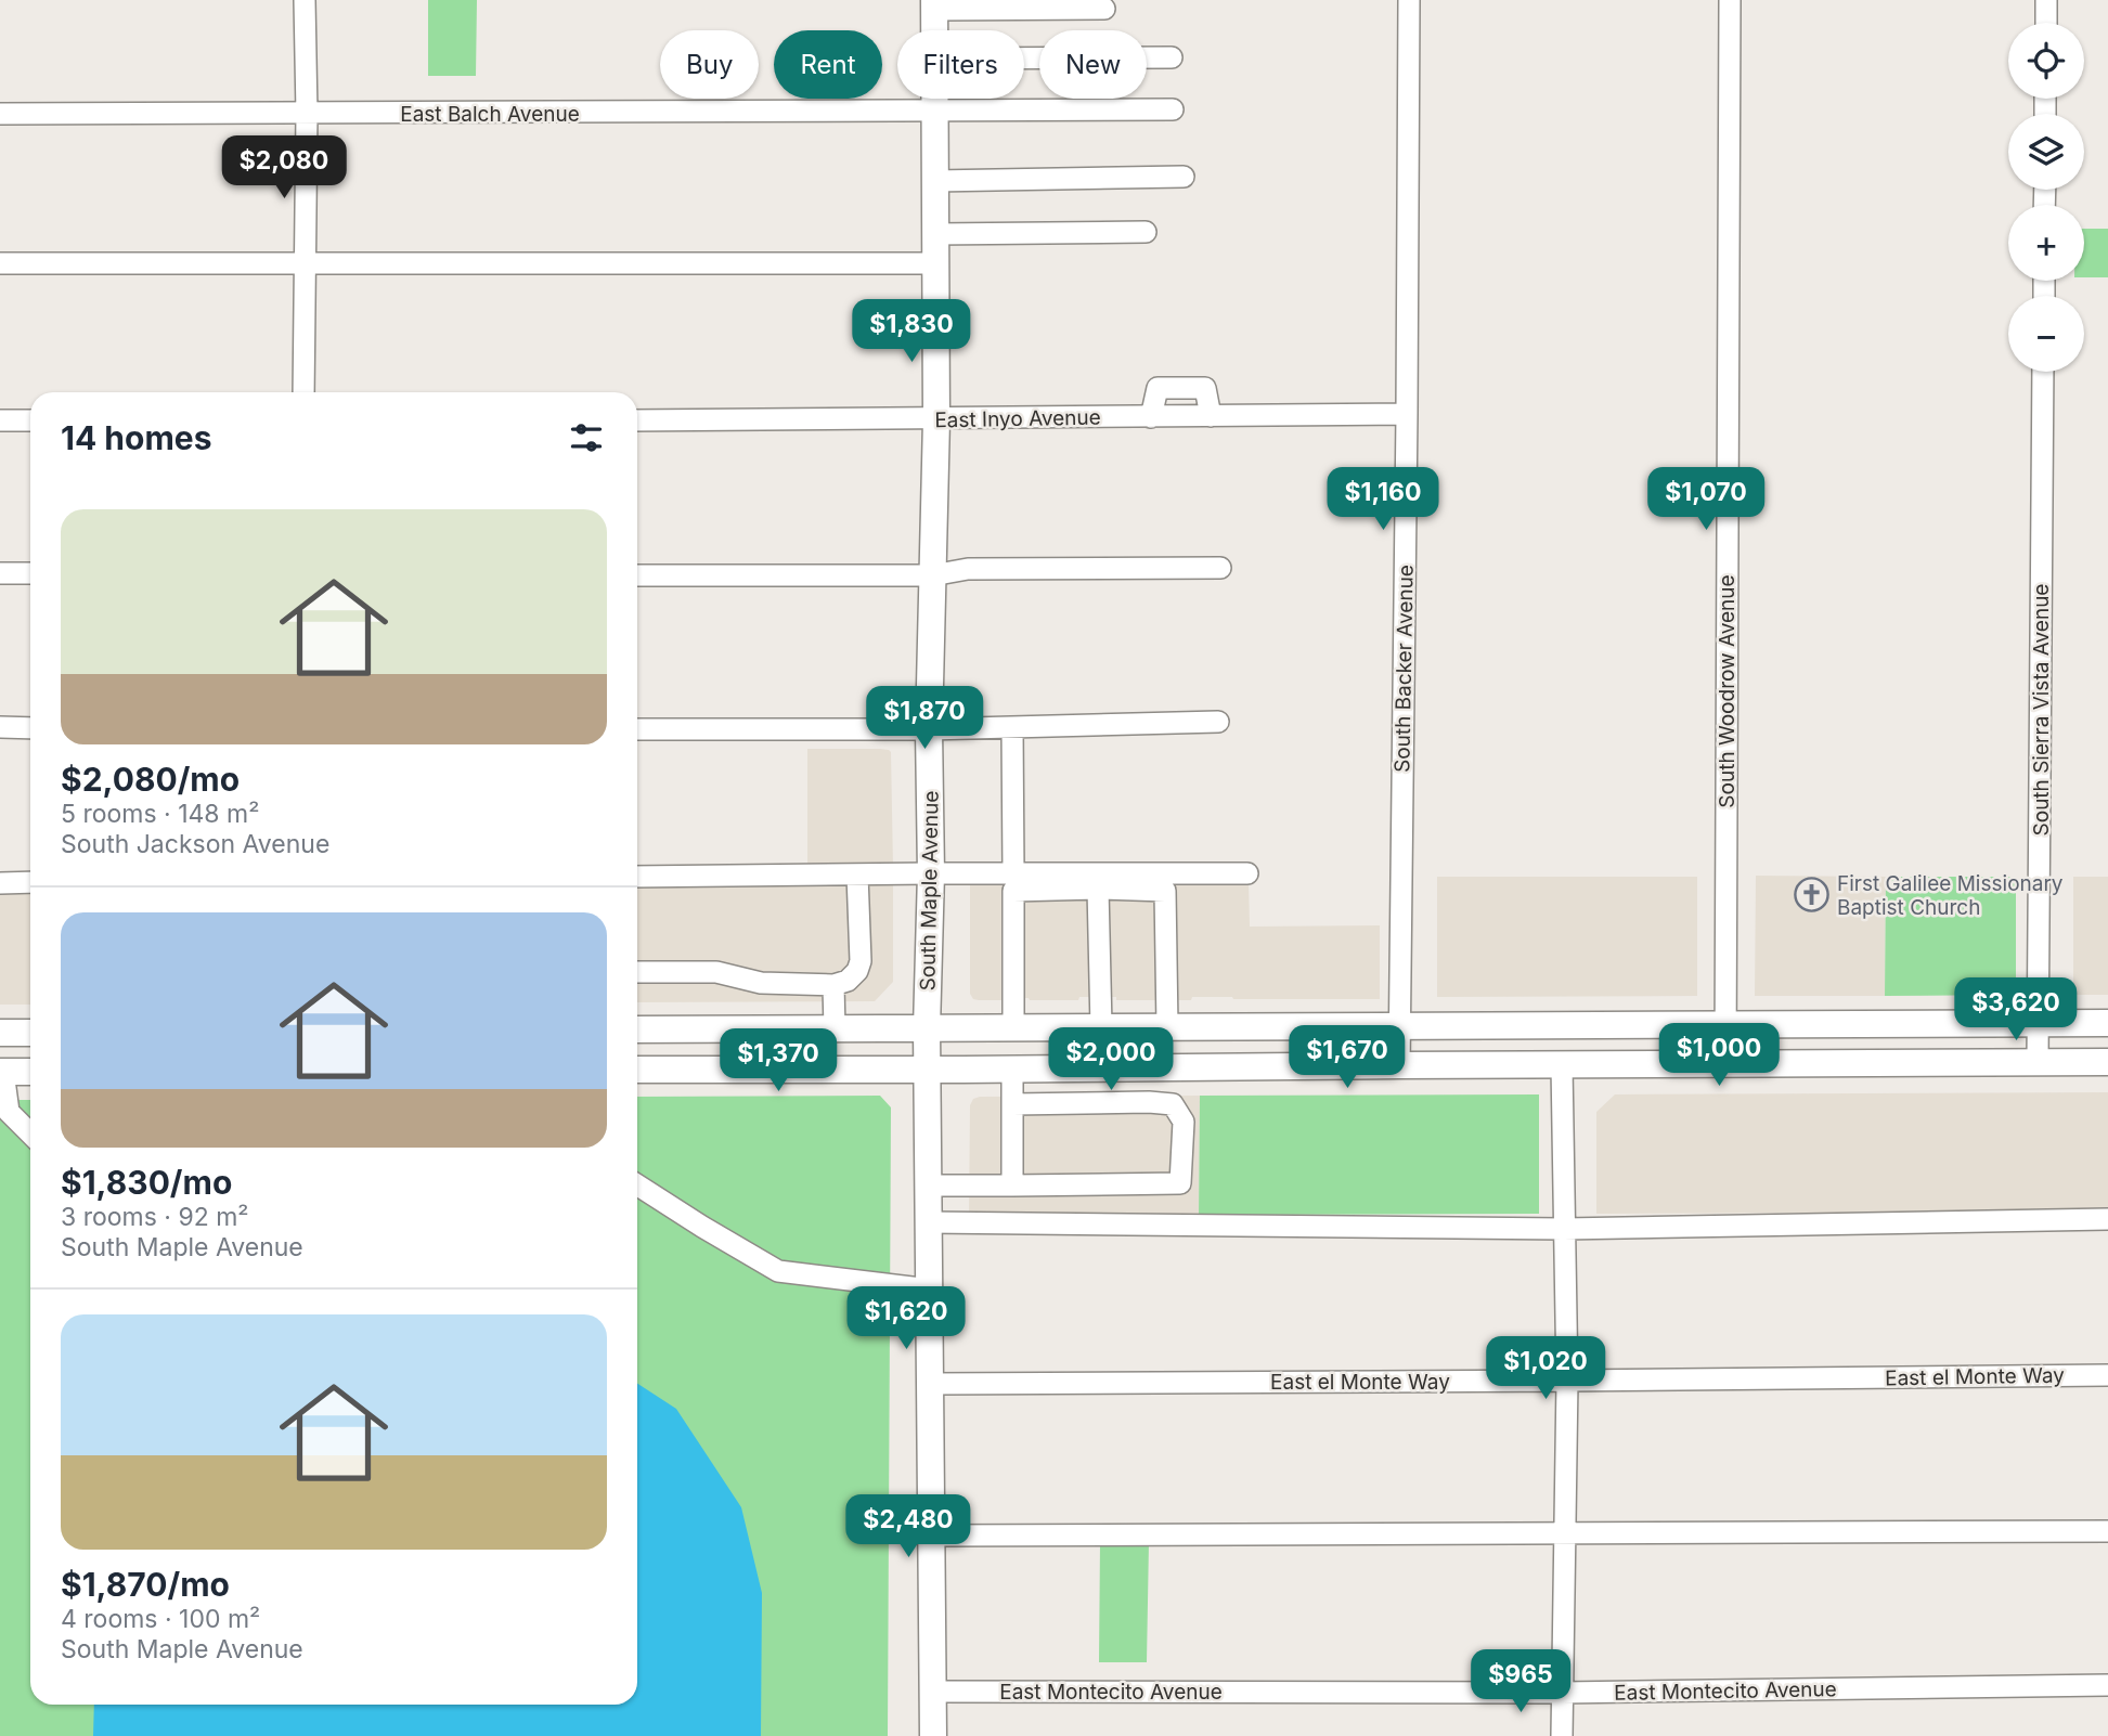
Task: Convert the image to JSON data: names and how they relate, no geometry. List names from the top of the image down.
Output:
{
  "streets": {
    "main road": ["South Maple Avenue"],
    "street": [
      "East Balch Avenue",
      "East Inyo Avenue",
      "South Backer Avenue",
      "South Woodrow Avenue",
      "South Sierra Vista Avenue",
      "East el Monte Way",
      "East Montecito Avenue"
    ]
  },
  "crossings": [
    ["East Balch Avenue", "South Maple Avenue"],
    ["East Inyo Avenue", "South Backer Avenue"],
    ["East Inyo Avenue", "South Maple Avenue"],
    ["South Maple Avenue", "East el Monte Way"],
    ["South Maple Avenue", "East Montecito Avenue"]
  ],
  "places": {
    "church": ["First Galilee Missionary Baptist Church"]
  },
  "page": {
    "map_buttons": ["+", "−"],
    "chip": [
      "Buy",
      "Rent",
      "Filters",
      "New"
    ],
    "price": [
      "$2,080",
      "$1,830",
      "$1,160",
      "$1,070",
      "$1,870",
      "$3,620",
      "$1,000",
      "$1,670",
      "$2,000",
      "$1,370",
      "$1,620",
      "$1,020",
      "$2,480",
      "$965"
    ],
    "heading": "14 homes",
    "list": [
      {
        "name": "$2,080/mo",
        "note": "5 rooms · 148 m² · South Jackson Avenue"
      },
      {
        "name": "$1,830/mo",
        "note": "3 rooms · 92 m² · South Maple Avenue"
      },
      {
        "name": "$1,870/mo",
        "note": "4 rooms · 100 m² · South Maple Avenue"
      }
    ]
  }
}
